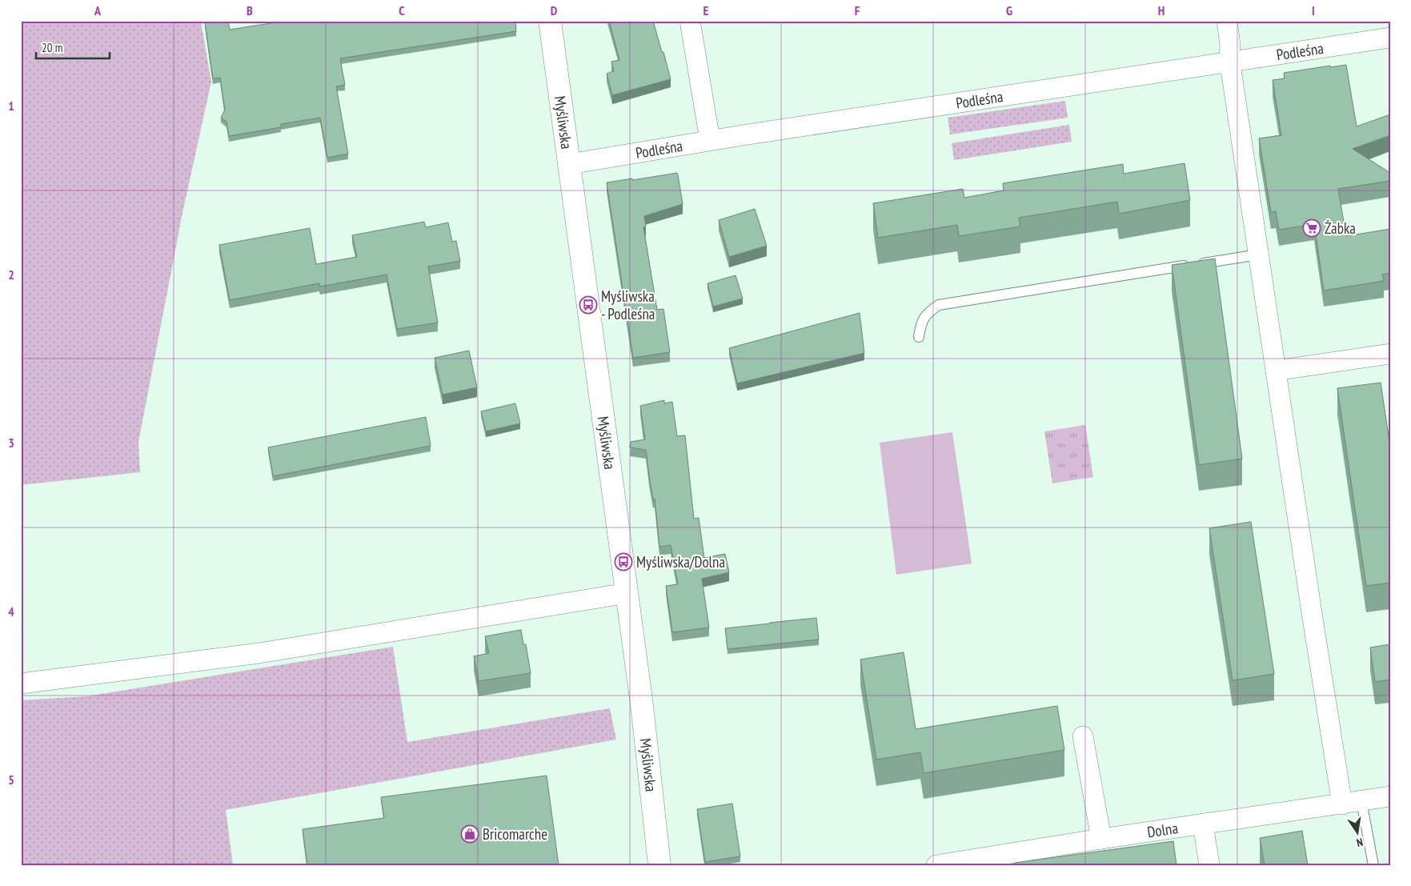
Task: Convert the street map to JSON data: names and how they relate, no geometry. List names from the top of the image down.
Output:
{
  "streets": {
    "street": ["Podleśna", "Myśliwska", "Dolna"]
  },
  "crossings": [
    ["Podleśna", "Myśliwska"]
  ],
  "places": {
    "supermarket": ["Żabka"],
    "bus stop": ["Myśliwska - Podleśna", "Myśliwska/Dolna"],
    "shop": ["Bricomarche"]
  },
  "scale_bar": "20 m",
  "north": "bottom",
  "grid": {
    "columns": [
      "A",
      "B",
      "C",
      "D",
      "E",
      "F",
      "G",
      "H",
      "I"
    ],
    "rows": [
      "1",
      "2",
      "3",
      "4",
      "5"
    ]
  }
}
